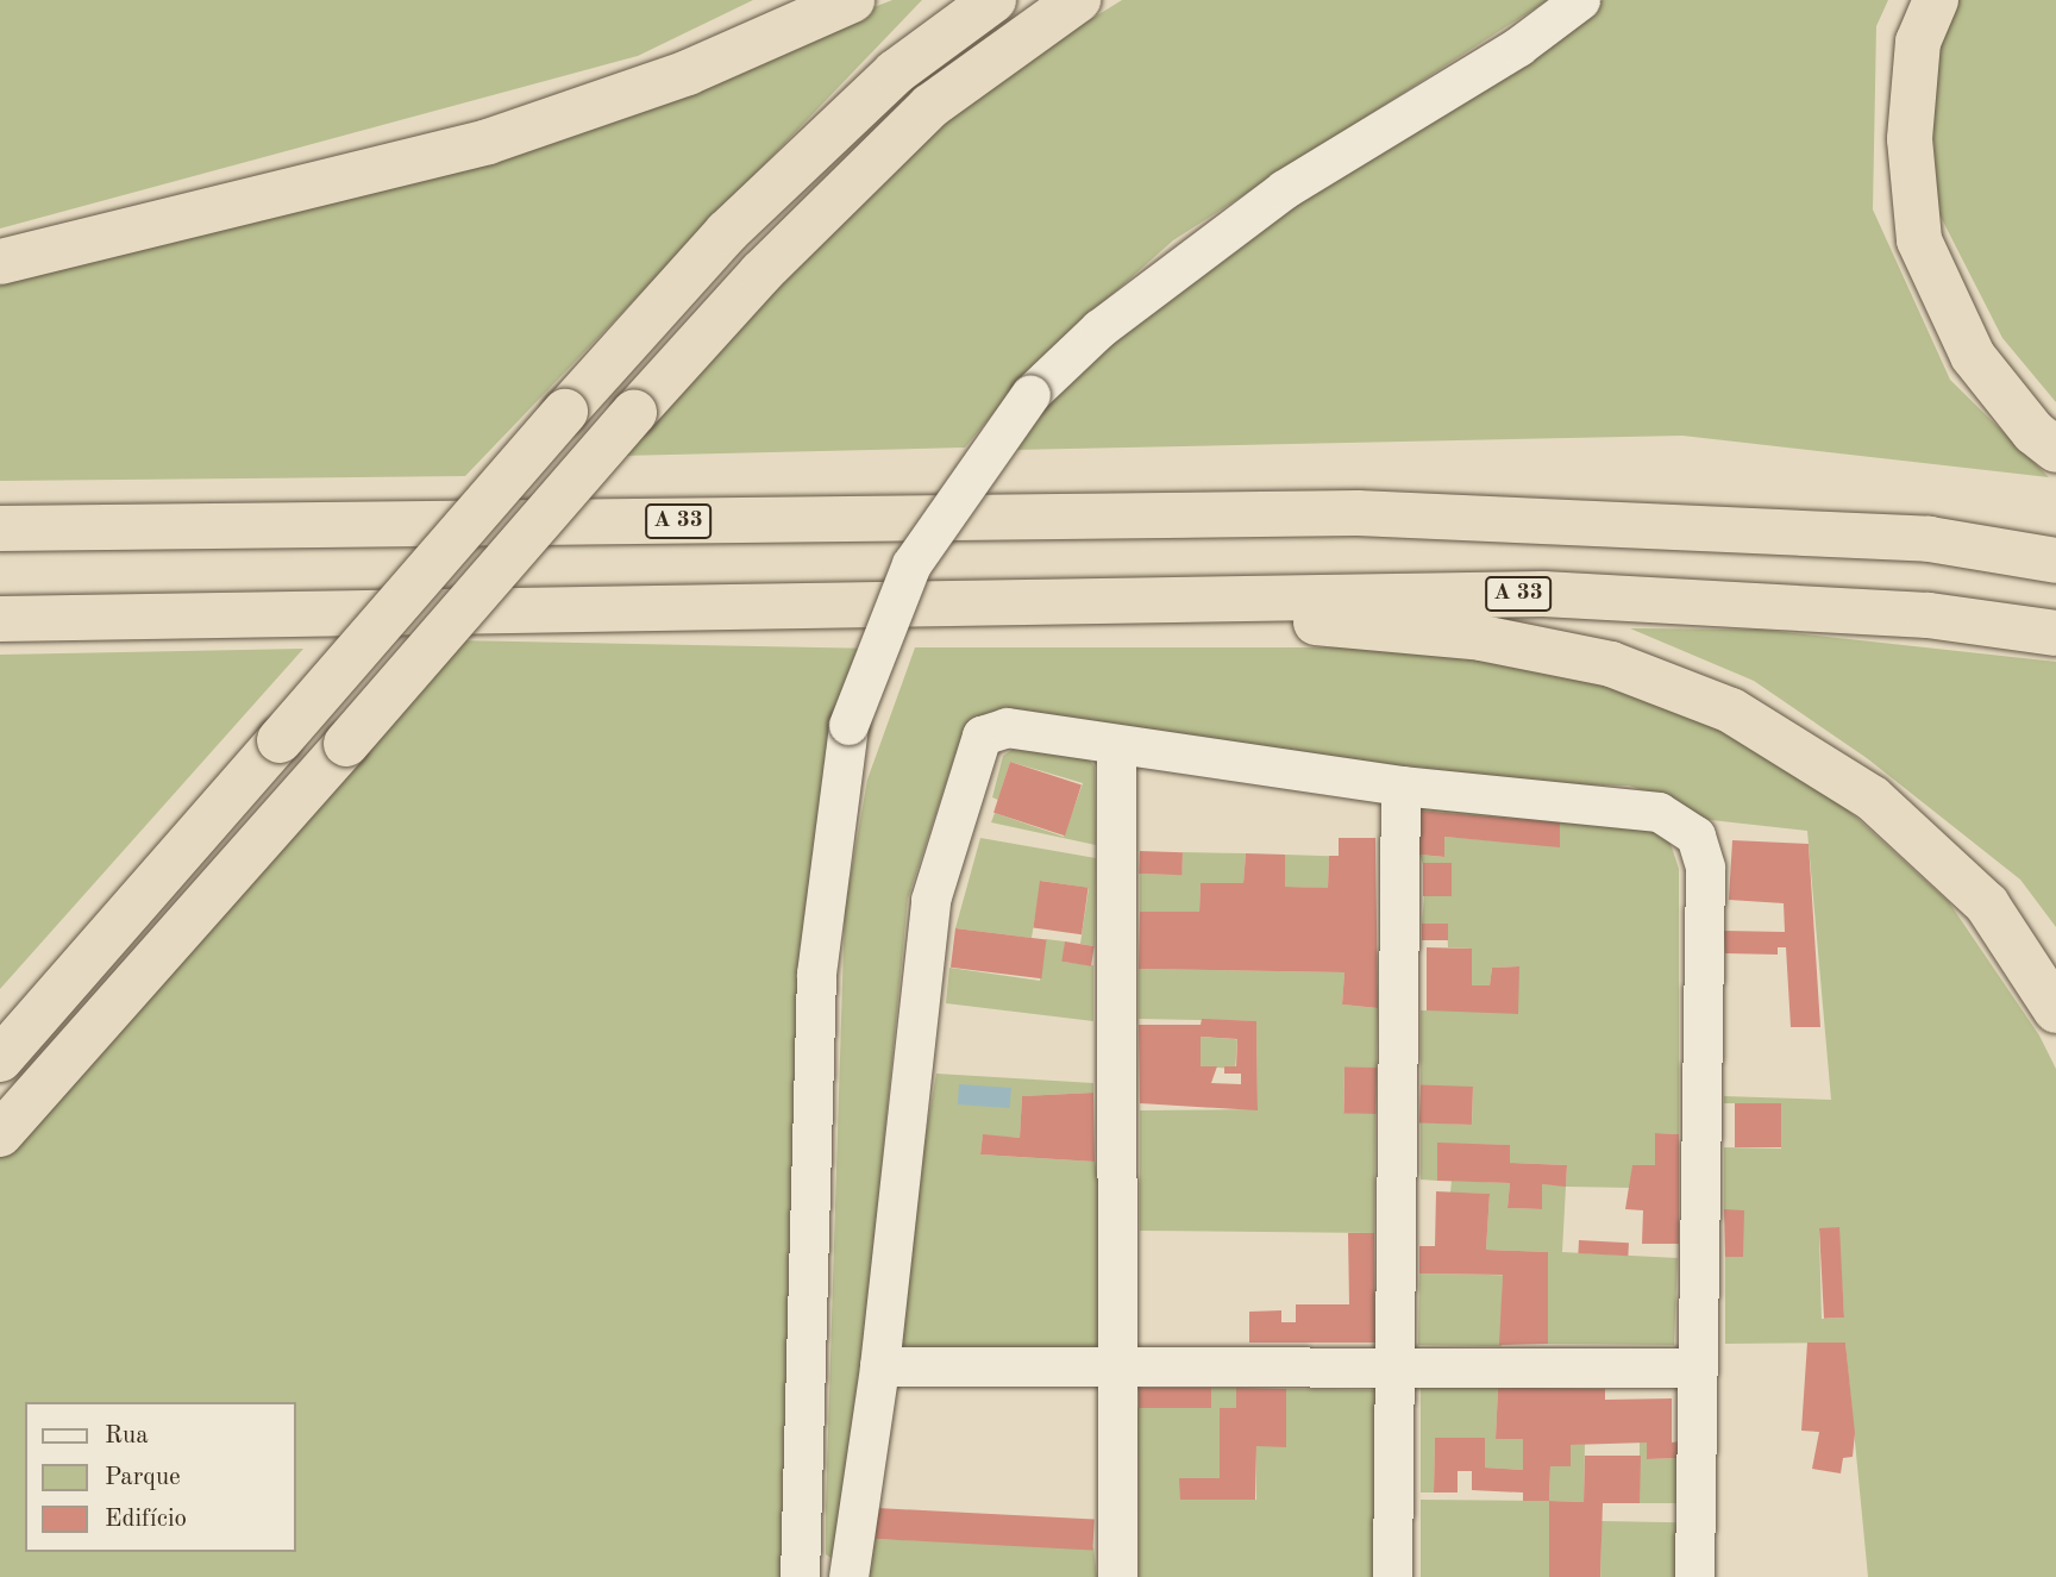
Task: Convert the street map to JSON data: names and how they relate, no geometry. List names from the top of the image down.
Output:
{
  "streets": {
    "highway": ["A 33"]
  },
  "legend": ["Rua", "Parque", "Edifício"]
}
